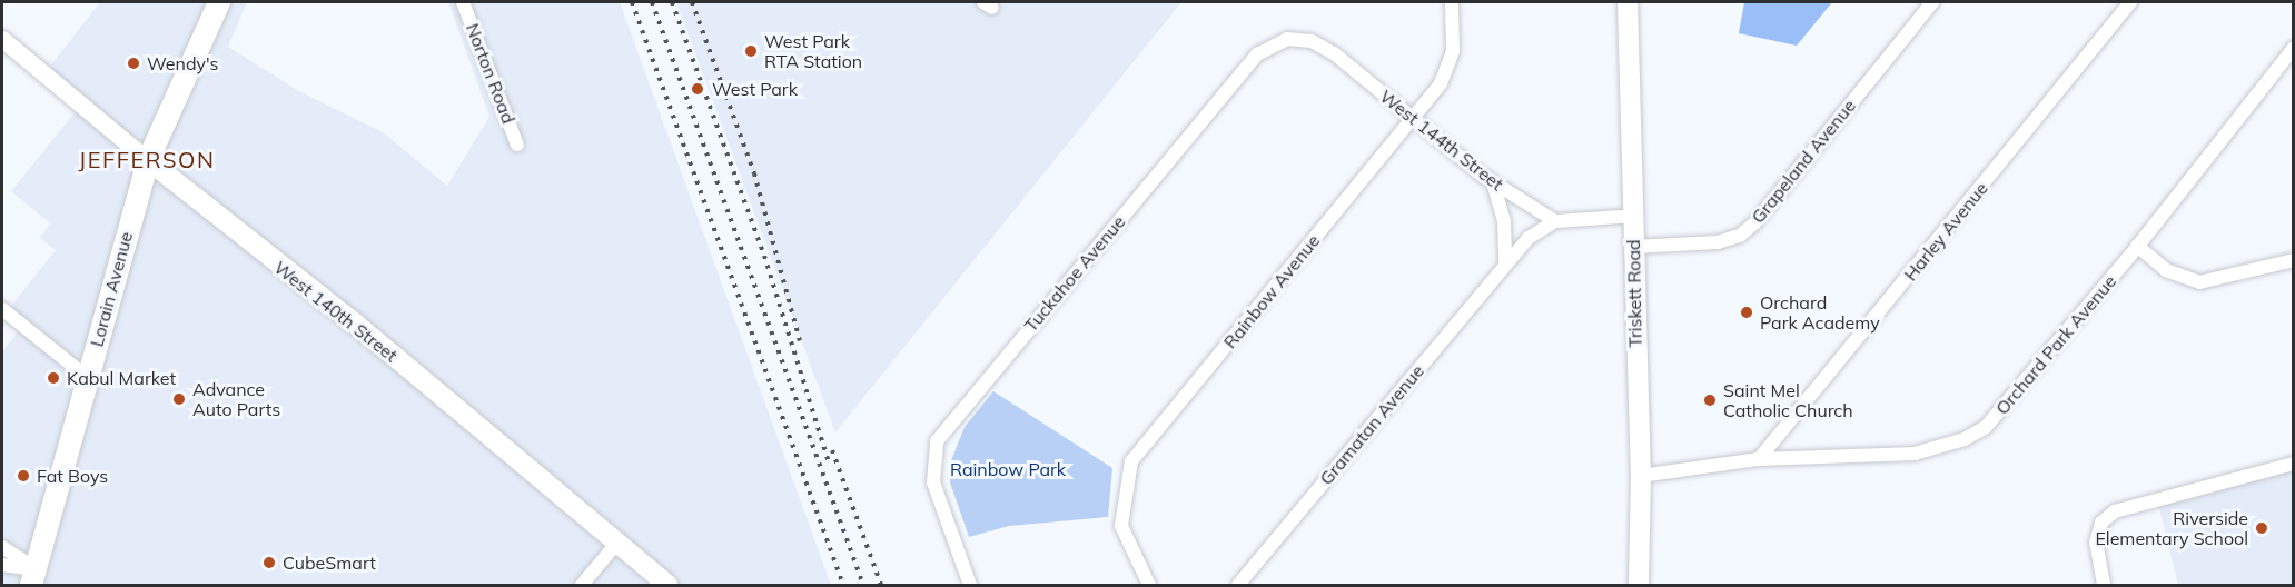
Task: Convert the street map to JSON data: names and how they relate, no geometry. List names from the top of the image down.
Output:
{
  "streets": {
    "main road": ["Lorain Avenue", "Triskett Road", "West 140th Street"],
    "street": [
      "Norton Road",
      "West 144th Street",
      "Grapeland Avenue",
      "Harley Avenue",
      "Tuckahoe Avenue",
      "Rainbow Avenue",
      "Orchard Park Avenue",
      "Gramatan Avenue"
    ]
  },
  "crossings": [
    ["West 144th Street", "Tuckahoe Avenue"],
    ["West 144th Street", "Rainbow Avenue"],
    ["West 144th Street", "Gramatan Avenue"],
    ["Grapeland Avenue", "Triskett Road"],
    ["Harley Avenue", "Orchard Park Avenue"],
    ["Lorain Avenue", "West 140th Street"],
    ["Triskett Road", "Orchard Park Avenue"],
    ["Triskett Road", "Gramatan Avenue"]
  ],
  "districts": ["JEFFERSON"],
  "parks": ["Rainbow Park"],
  "places": [
    "West Park RTA Station",
    "Wendy's",
    "West Park",
    "Orchard Park Academy",
    "Kabul Market",
    "Advance Auto Parts",
    "Saint Mel Catholic Church",
    "Fat Boys",
    "Riverside Elementary School",
    "CubeSmart"
  ]
}
